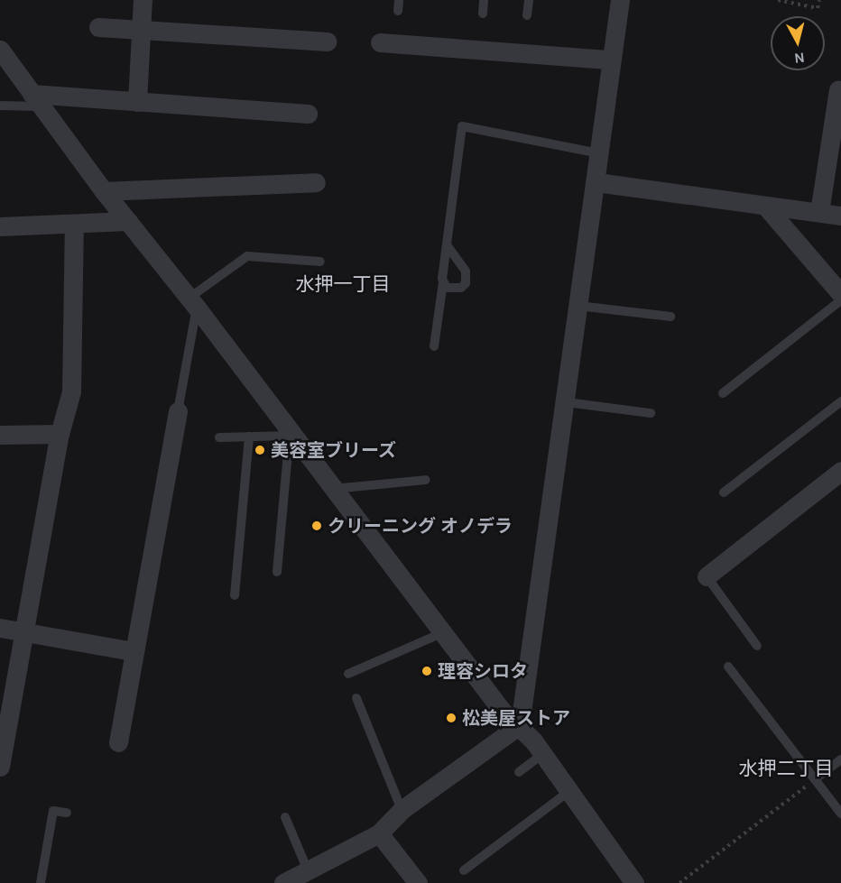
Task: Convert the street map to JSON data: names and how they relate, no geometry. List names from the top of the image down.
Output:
{
  "districts": ["水押一丁目", "水押二丁目"],
  "places": [
    "美容室ブリーズ",
    "クリーニング オノデラ",
    "理容シロタ",
    "松美屋ストア"
  ],
  "north": "bottom"
}
